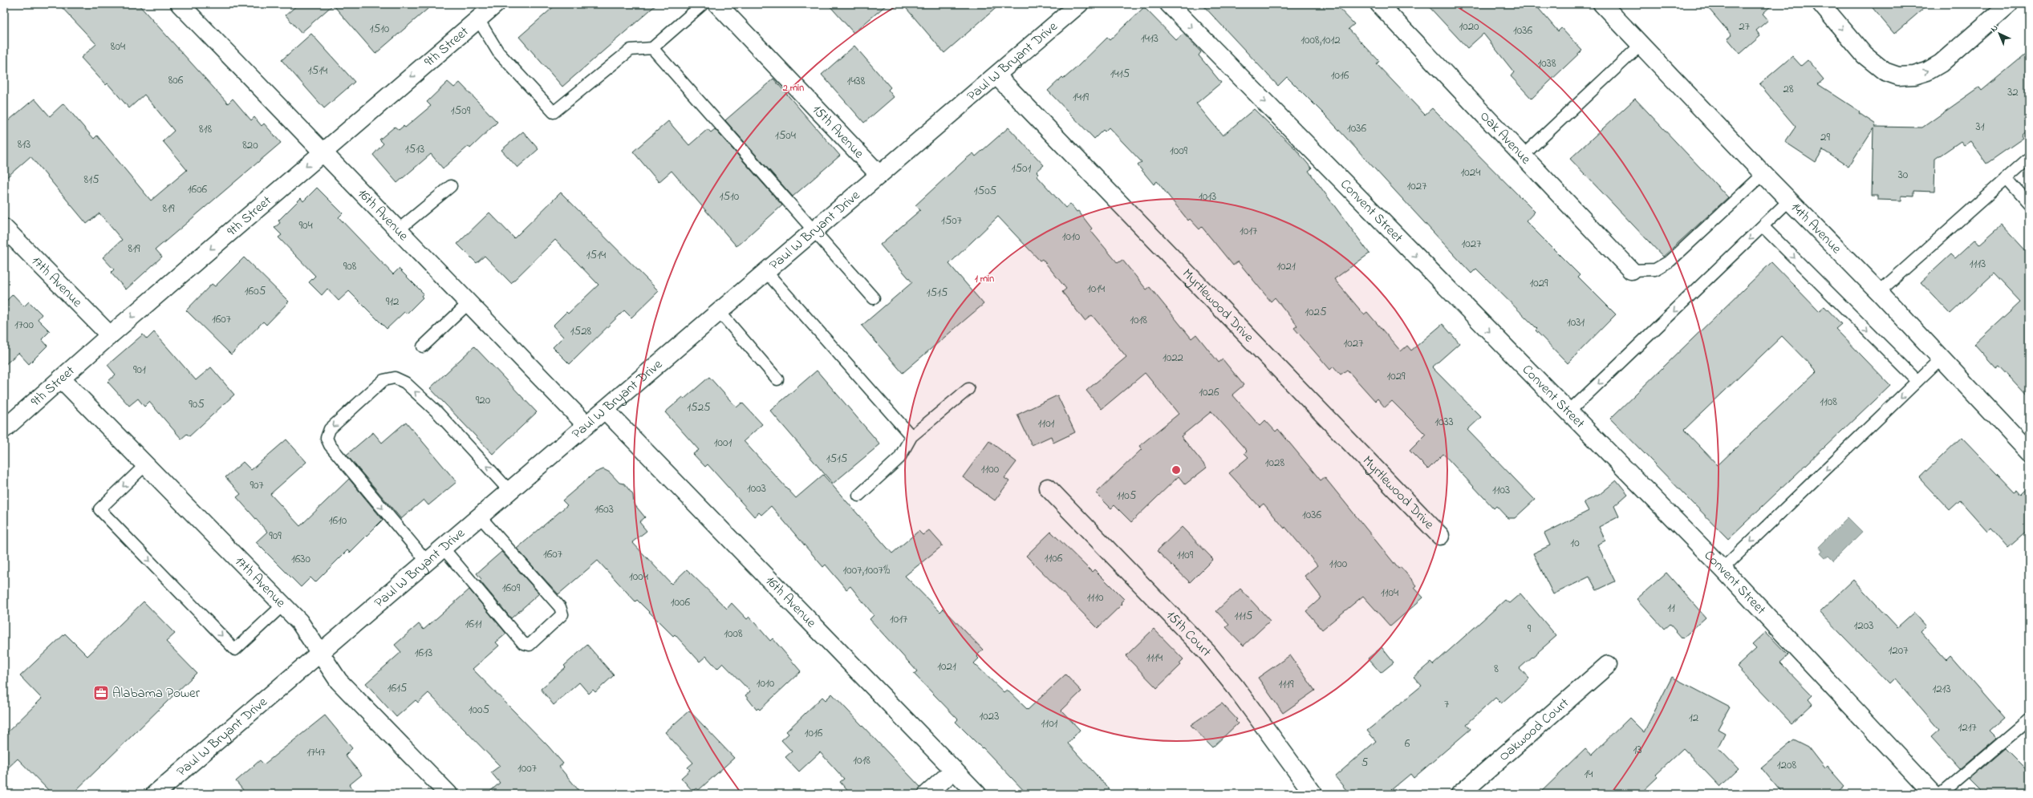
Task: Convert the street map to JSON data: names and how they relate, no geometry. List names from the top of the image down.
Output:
{
  "streets": {
    "street": [
      "9th Street",
      "Paul W Bryant Drive",
      "15th Avenue",
      "Oak Avenue",
      "Convent Street",
      "16th Avenue",
      "14th Avenue",
      "17th Avenue",
      "Myrtlewood Drive",
      "15th Court",
      "Oakwood Court"
    ]
  },
  "crossings": [
    ["9th Street", "16th Avenue"],
    ["9th Street", "17th Avenue"],
    ["Paul W Bryant Drive", "15th Avenue"],
    ["Paul W Bryant Drive", "16th Avenue"],
    ["Paul W Bryant Drive", "17th Avenue"],
    ["Paul W Bryant Drive", "Myrtlewood Drive"]
  ],
  "one_way": ["9th Street", "Convent Street"],
  "places": {
    "office": ["Alabama Power"]
  },
  "house_numbers": [
    "1020",
    "27",
    "1510",
    "1036",
    "1413",
    "1008,1012",
    "804",
    "1038",
    "1514",
    "1415",
    "1016",
    "806",
    "1438",
    "28",
    "32",
    "1419",
    "1509",
    "31",
    "1036",
    "818",
    "1504",
    "29",
    "813",
    "820",
    "1513",
    "1009",
    "1501",
    "1024",
    "30",
    "815",
    "1027",
    "1606",
    "1505",
    "1510",
    "1013",
    "819",
    "1507",
    "904",
    "1017",
    "1010",
    "1027",
    "819",
    "1514",
    "1113",
    "908",
    "1021",
    "1029",
    "1014",
    "1605",
    "1515",
    "912",
    "1025",
    "1607",
    "1018",
    "1031",
    "1700",
    "1528",
    "1027",
    "1022",
    "901",
    "1029",
    "1026",
    "920",
    "1108",
    "905",
    "1525",
    "1033",
    "1101",
    "1001",
    "1515",
    "1028",
    "1100",
    "907",
    "1003",
    "1103",
    "1105",
    "1603",
    "1036",
    "1610",
    "909",
    "10",
    "1607",
    "1109",
    "1106",
    "1630",
    "1100",
    "1007,1007½",
    "1004",
    "1609",
    "1104",
    "1110",
    "1006",
    "11",
    "1115",
    "1017",
    "1611",
    "1203",
    "9",
    "1008",
    "1207",
    "1613",
    "1114",
    "1021",
    "8",
    "1010",
    "1119",
    "1615",
    "1213",
    "7",
    "1005",
    "1023",
    "12",
    "1101",
    "1217",
    "1016",
    "6",
    "13",
    "1747",
    "1018",
    "5",
    "1208",
    "1007",
    "14"
  ],
  "north": "top left",
  "rings": ["2 min", "1 min"]
}
